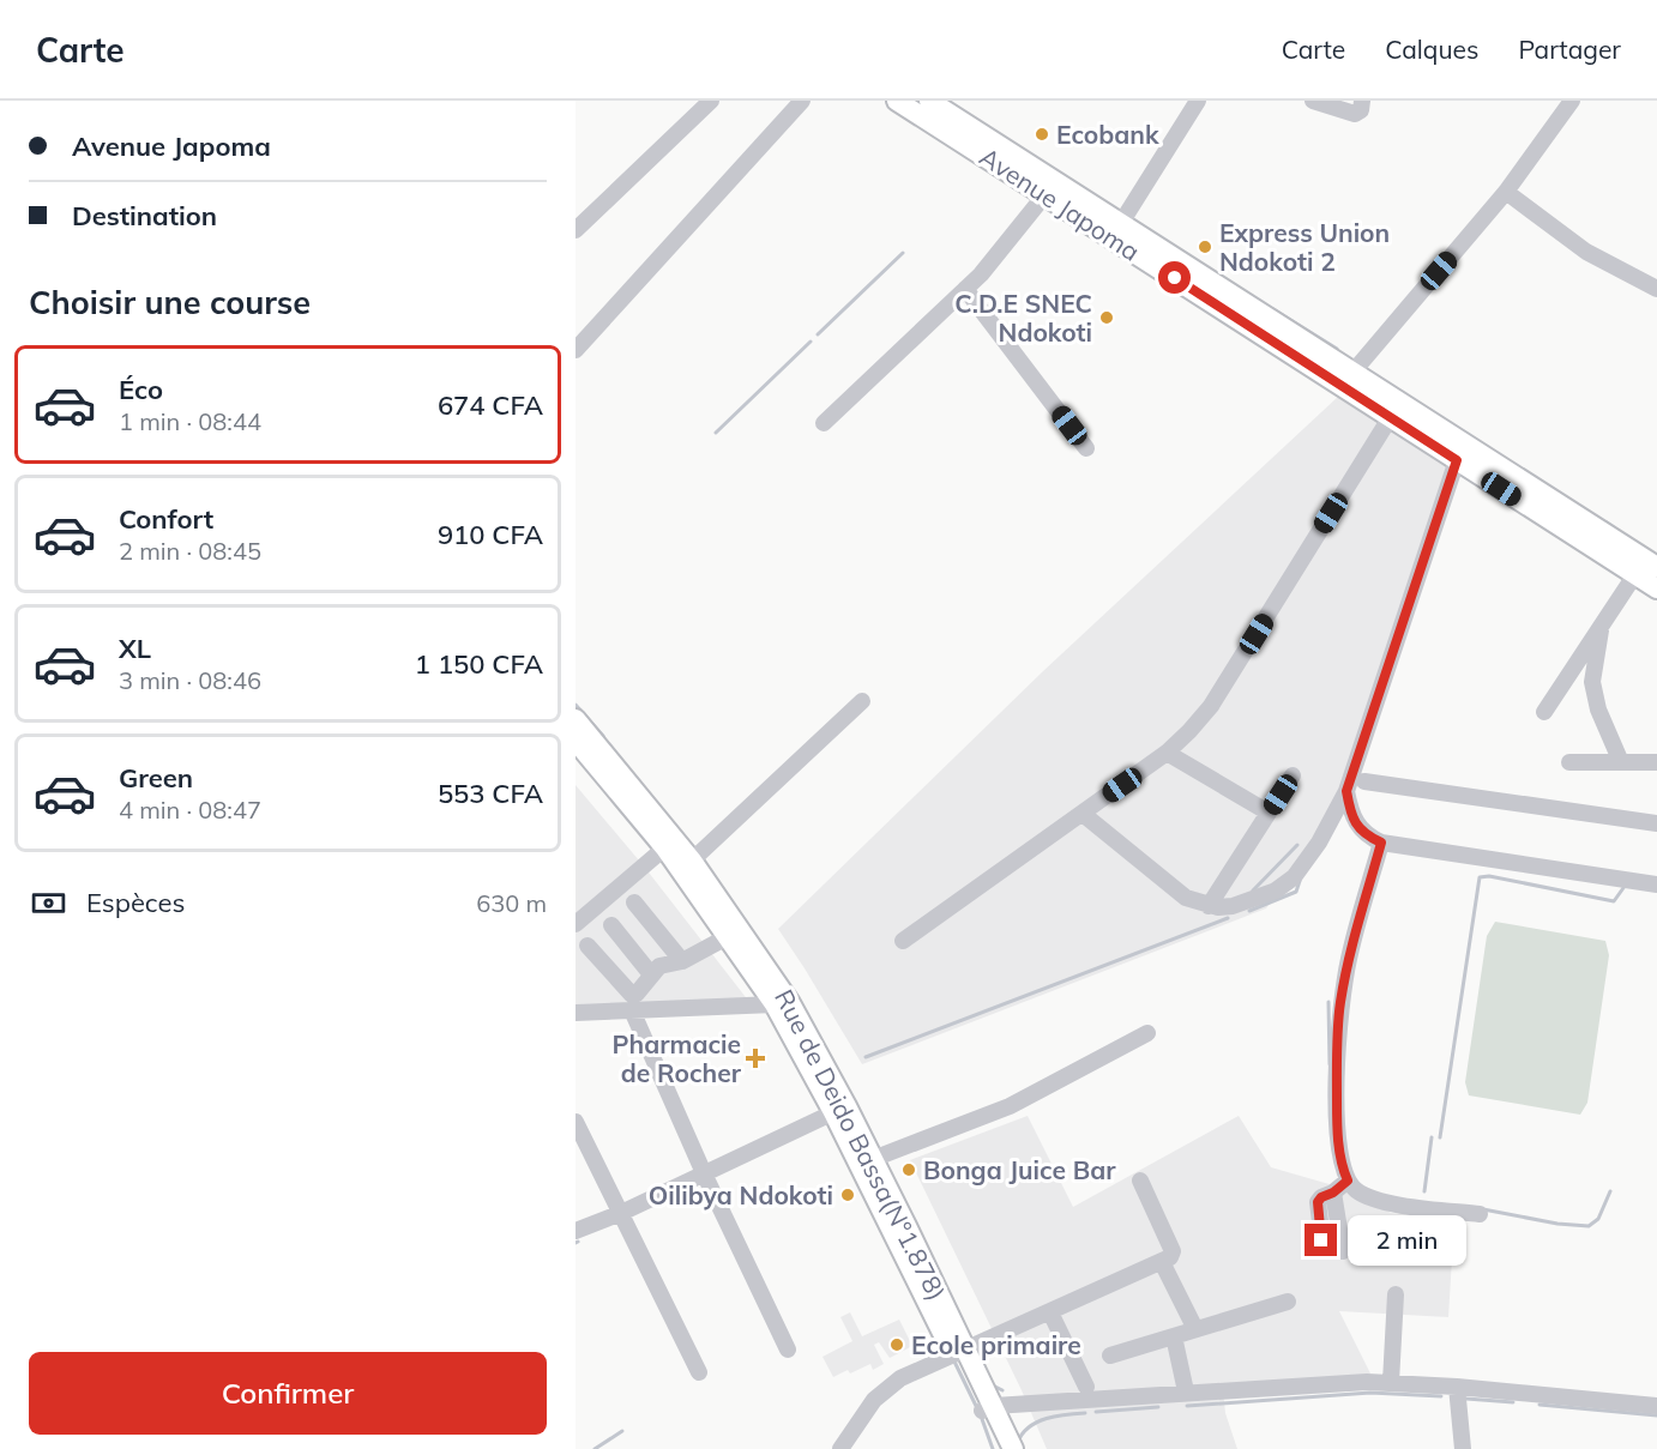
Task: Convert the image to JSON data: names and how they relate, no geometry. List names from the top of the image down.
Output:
{
  "streets": {
    "main road": ["Avenue Japoma", "Rue de Deido Bassa(N°1.878)"]
  },
  "places": {
    "other": [
      "Ecobank",
      "Express Union Ndokoti 2",
      "C.D.E SNEC Ndokoti",
      "Bonga Juice Bar",
      "Oilibya Ndokoti",
      "Ecole primaire"
    ],
    "health": ["Pharmacie de Rocher"]
  },
  "page": {
    "header": "Carte",
    "nav": ["Carte", "Calques", "Partager"],
    "banner": ["Avenue Japoma", "Destination"],
    "heading": "Choisir une course",
    "list": [
      {
        "name": "Éco",
        "note": "1 min · 08:44",
        "value": "674 CFA"
      },
      {
        "name": "Confort",
        "note": "2 min · 08:45",
        "value": "910 CFA"
      },
      {
        "name": "XL",
        "note": "3 min · 08:46",
        "value": "1 150 CFA"
      },
      {
        "name": "Green",
        "note": "4 min · 08:47",
        "value": "553 CFA"
      }
    ],
    "pay": ["Espèces", "630 m"],
    "bubble": "2 min",
    "buttons": "Confirmer"
  }
}
